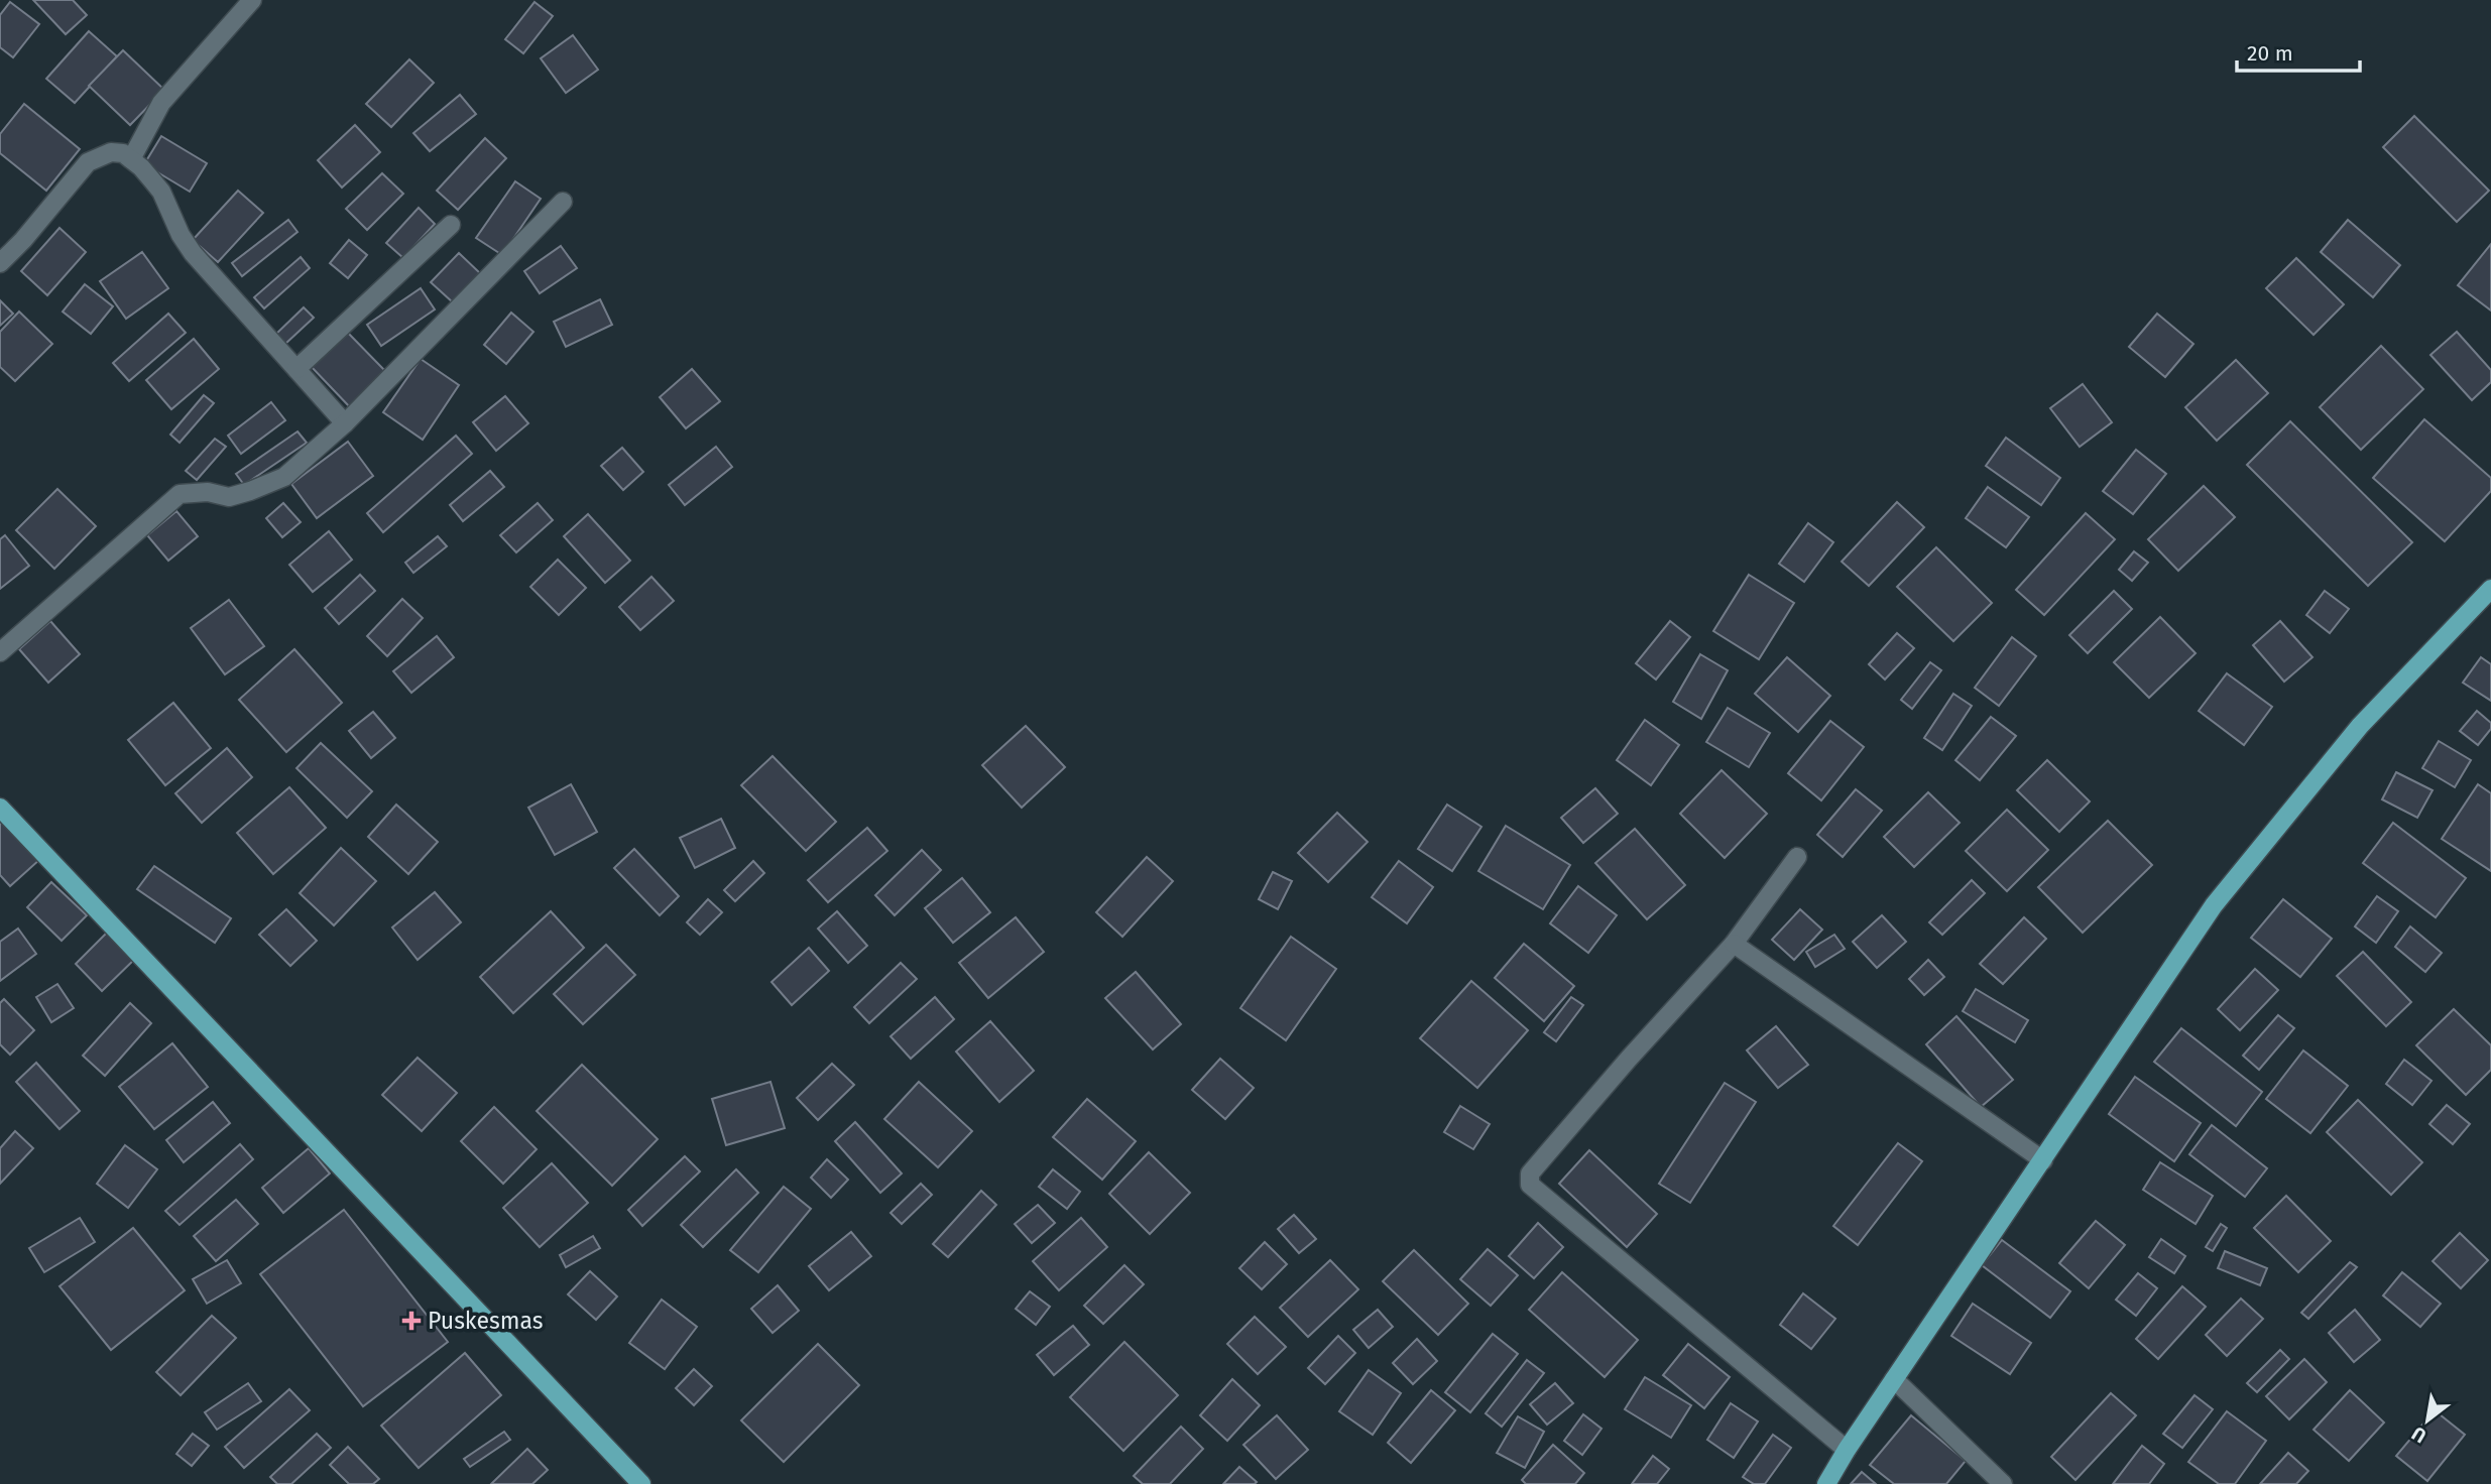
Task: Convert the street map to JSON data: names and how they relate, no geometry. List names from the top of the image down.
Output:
{
  "places": {
    "health": ["Puskesmas"]
  },
  "scale_bar": "20 m",
  "north": "bottom left"
}
